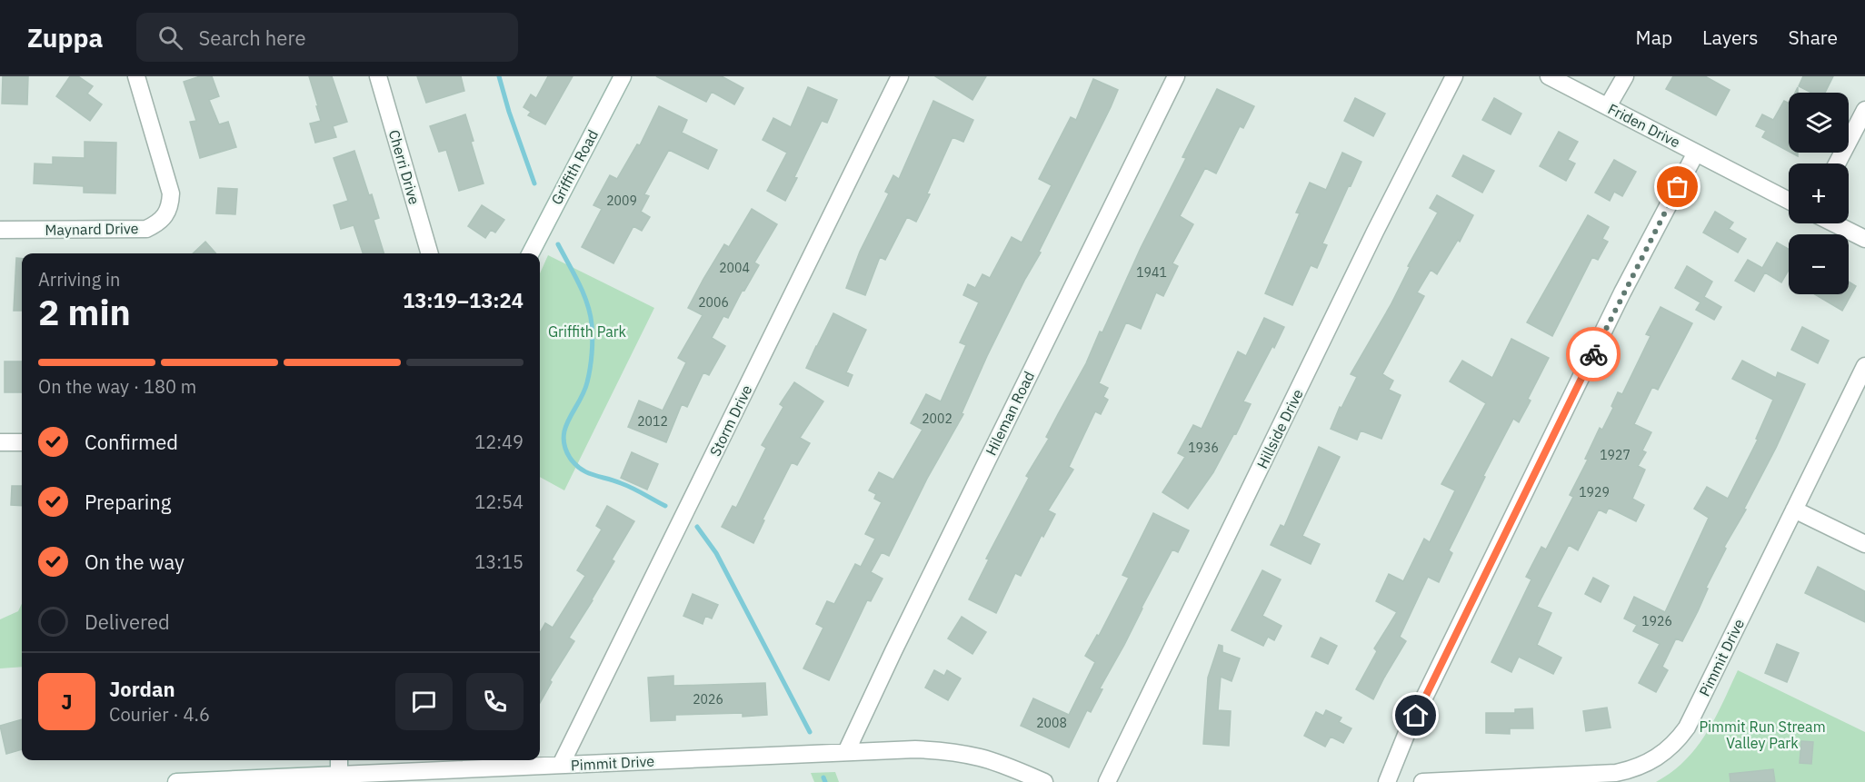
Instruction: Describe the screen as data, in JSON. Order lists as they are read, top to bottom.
{
  "streets": {
    "street": [
      "Friden Drive",
      "Cherri Drive",
      "Griffith Road",
      "Maynard Drive",
      "Hileman Road",
      "Storm Drive",
      "Hillside Drive",
      "Pimmit Drive"
    ]
  },
  "crossings": [
    ["Hileman Road", "Pimmit Drive"],
    ["Storm Drive", "Pimmit Drive"]
  ],
  "parks": ["Griffith Park", "Pimmit Run Stream Valley Park"],
  "house_numbers": [
    "2009",
    "2004",
    "1941",
    "2006",
    "2002",
    "2012",
    "1936",
    "1927",
    "1929",
    "1926",
    "2026",
    "2008"
  ],
  "page": {
    "header": "Zuppa",
    "search": "Search here",
    "nav": ["Map", "Layers", "Share"],
    "map_buttons": ["+", "−"],
    "heading": ["2 min", "Arriving in", "13:19–13:24"],
    "panel": ["Jordan", "Courier · 4.6"],
    "bar": "On the way · 180 m",
    "list": [
      ["Confirmed", "12:49"],
      ["Preparing", "12:54"],
      ["On the way", "13:15"],
      "Delivered"
    ],
    "round": "J"
  }
}
